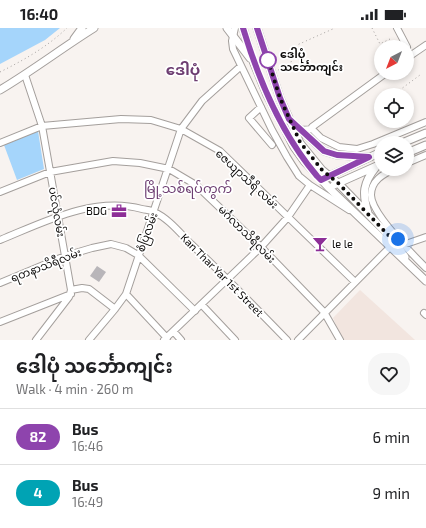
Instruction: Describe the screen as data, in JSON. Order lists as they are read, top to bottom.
{
  "streets": {
    "street": [
      "ဇေယျာသီရိ လမ်း",
      "ပင်လုံလမ်း",
      "စံပြလမ်း",
      "မင်္ဂလာသိရီလမ်း",
      "ရတနာသိရီလမ်း",
      "Kan Thar Yar 1st Street"
    ]
  },
  "crossings": [
    ["ဇေယျာသီရိ လမ်း", "ပင်လုံလမ်း"],
    ["ဇေယျာသီရိ လမ်း", "စံပြလမ်း"],
    ["ပင်လုံလမ်း", "မင်္ဂလာသိရီလမ်း"],
    ["ပင်လုံလမ်း", "ရတနာသိရီလမ်း"],
    ["စံပြလမ်း", "မင်္ဂလာသိရီလမ်း"],
    ["စံပြလမ်း", "ရတနာသိရီလမ်း"],
    ["စံပြလမ်း", "Kan Thar Yar 1st Street"]
  ],
  "districts": ["ဒေါပုံ", "မြို့သစ်ရပ်ကွက်"],
  "places": {
    "other": ["ဒေါပုံ သင်္ဘောကျင်း"],
    "office": ["BDG"],
    "bar": ["le le"]
  },
  "lines": ["bus line 82"],
  "north": "bottom left",
  "page": {
    "status": "16:40",
    "heading": ["ဒေါပုံ သင်္ဘောကျင်း", "Walk · 4 min · 260 m"],
    "list": [
      {
        "mark": "82",
        "name": "Bus",
        "note": "16:46",
        "value": "6 min"
      },
      {
        "mark": "4",
        "name": "Bus",
        "note": "16:49",
        "value": "9 min"
      }
    ]
  }
}
